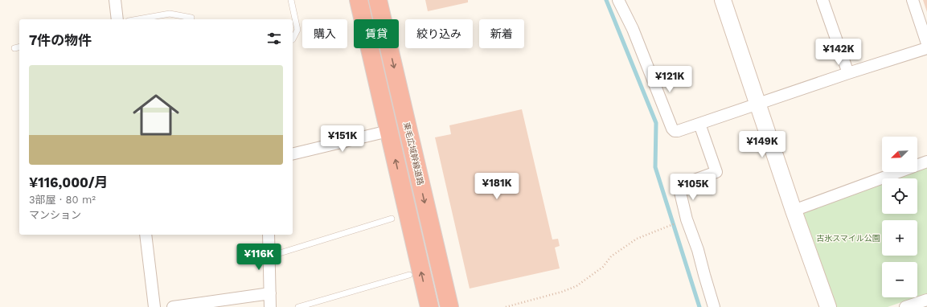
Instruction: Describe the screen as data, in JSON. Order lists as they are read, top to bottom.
{
  "streets": {
    "highway": ["東毛広域幹線道路"]
  },
  "parks": ["古氷スマイル公園"],
  "north": "bottom left",
  "page": {
    "chip": [
      "購入",
      "賃貸",
      "絞り込み",
      "新着"
    ],
    "heading": "7件の物件",
    "price": [
      "¥142K",
      "¥121K",
      "¥151K",
      "¥149K",
      "¥181K",
      "¥105K",
      "¥116K"
    ],
    "list": [
      {
        "name": "¥116,000/月",
        "note": "3部屋 · 80 m² · マンション"
      }
    ],
    "map_buttons": ["+", "−"]
  }
}
